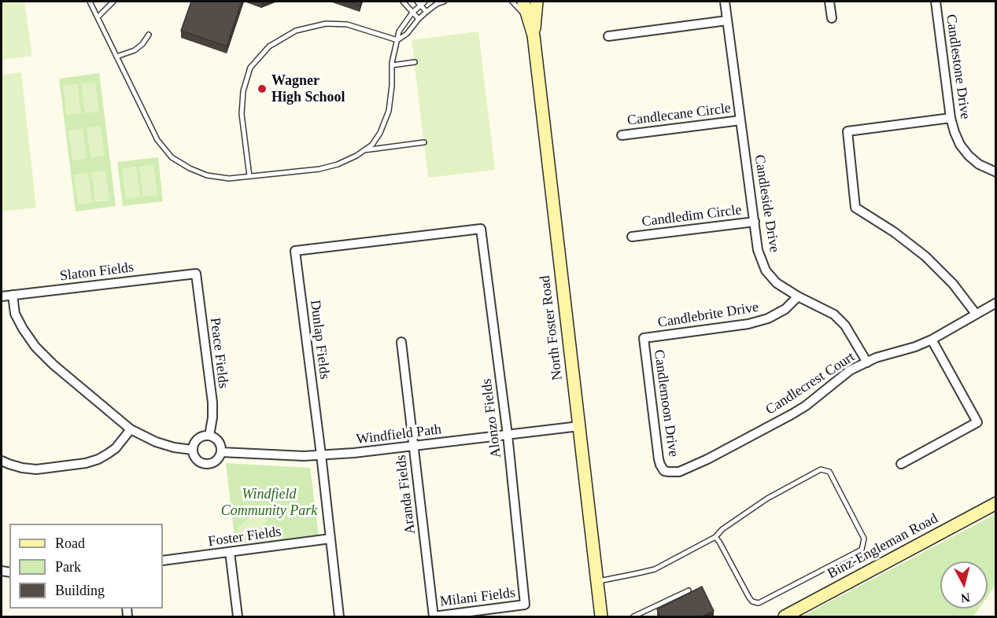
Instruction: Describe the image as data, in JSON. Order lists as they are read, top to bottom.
{
  "streets": {
    "main road": ["North Foster Road", "Binz-Engleman Road"],
    "street": [
      "Candlestone Drive",
      "Candlecane Circle",
      "Candleside Drive",
      "Candledim Circle",
      "Slaton Fields",
      "Candlebrite Drive",
      "Dunlap Fields",
      "Peace Fields",
      "Candlecrest Court",
      "Candlemoon Drive",
      "Alonzo Fields",
      "Windfield Path",
      "Aranda Fields",
      "Foster Fields",
      "Milani Fields"
    ]
  },
  "crossings": [
    ["Candlecane Circle", "Candleside Drive"],
    ["Candleside Drive", "Candledim Circle"],
    ["Candleside Drive", "Candlebrite Drive"],
    ["Candleside Drive", "Candlecrest Court"],
    ["Slaton Fields", "Peace Fields"],
    ["Candlebrite Drive", "Candlemoon Drive"],
    ["North Foster Road", "Windfield Path"],
    ["Dunlap Fields", "Alonzo Fields"],
    ["Dunlap Fields", "Windfield Path"],
    ["Dunlap Fields", "Foster Fields"],
    ["Peace Fields", "Windfield Path"],
    ["Candlecrest Court", "Candlemoon Drive"],
    ["Alonzo Fields", "Windfield Path"],
    ["Alonzo Fields", "Milani Fields"],
    ["Windfield Path", "Aranda Fields"],
    ["Aranda Fields", "Milani Fields"]
  ],
  "parks": ["Windfield Community Park"],
  "places": ["Wagner High School"],
  "legend": ["Road", "Park", "Building"],
  "north": "bottom"
}
